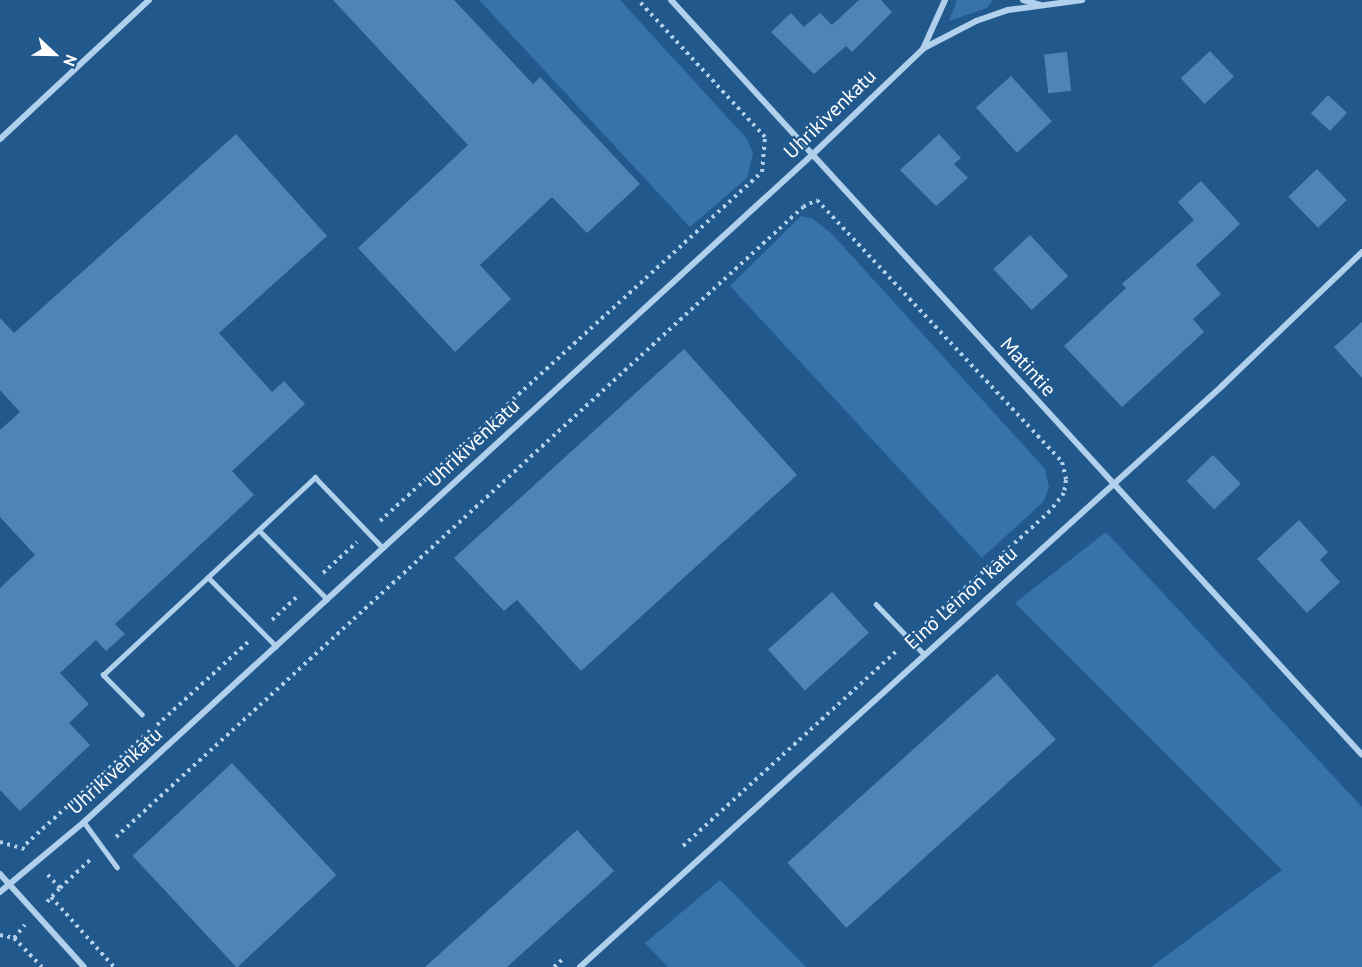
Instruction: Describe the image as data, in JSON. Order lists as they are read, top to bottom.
{
  "streets": {
    "street": ["Uhrikivenkatu", "Matintie", "Eino Leinon katu"]
  },
  "crossings": [
    ["Uhrikivenkatu", "Matintie"],
    ["Matintie", "Eino Leinon katu"]
  ],
  "north": "right"
}
